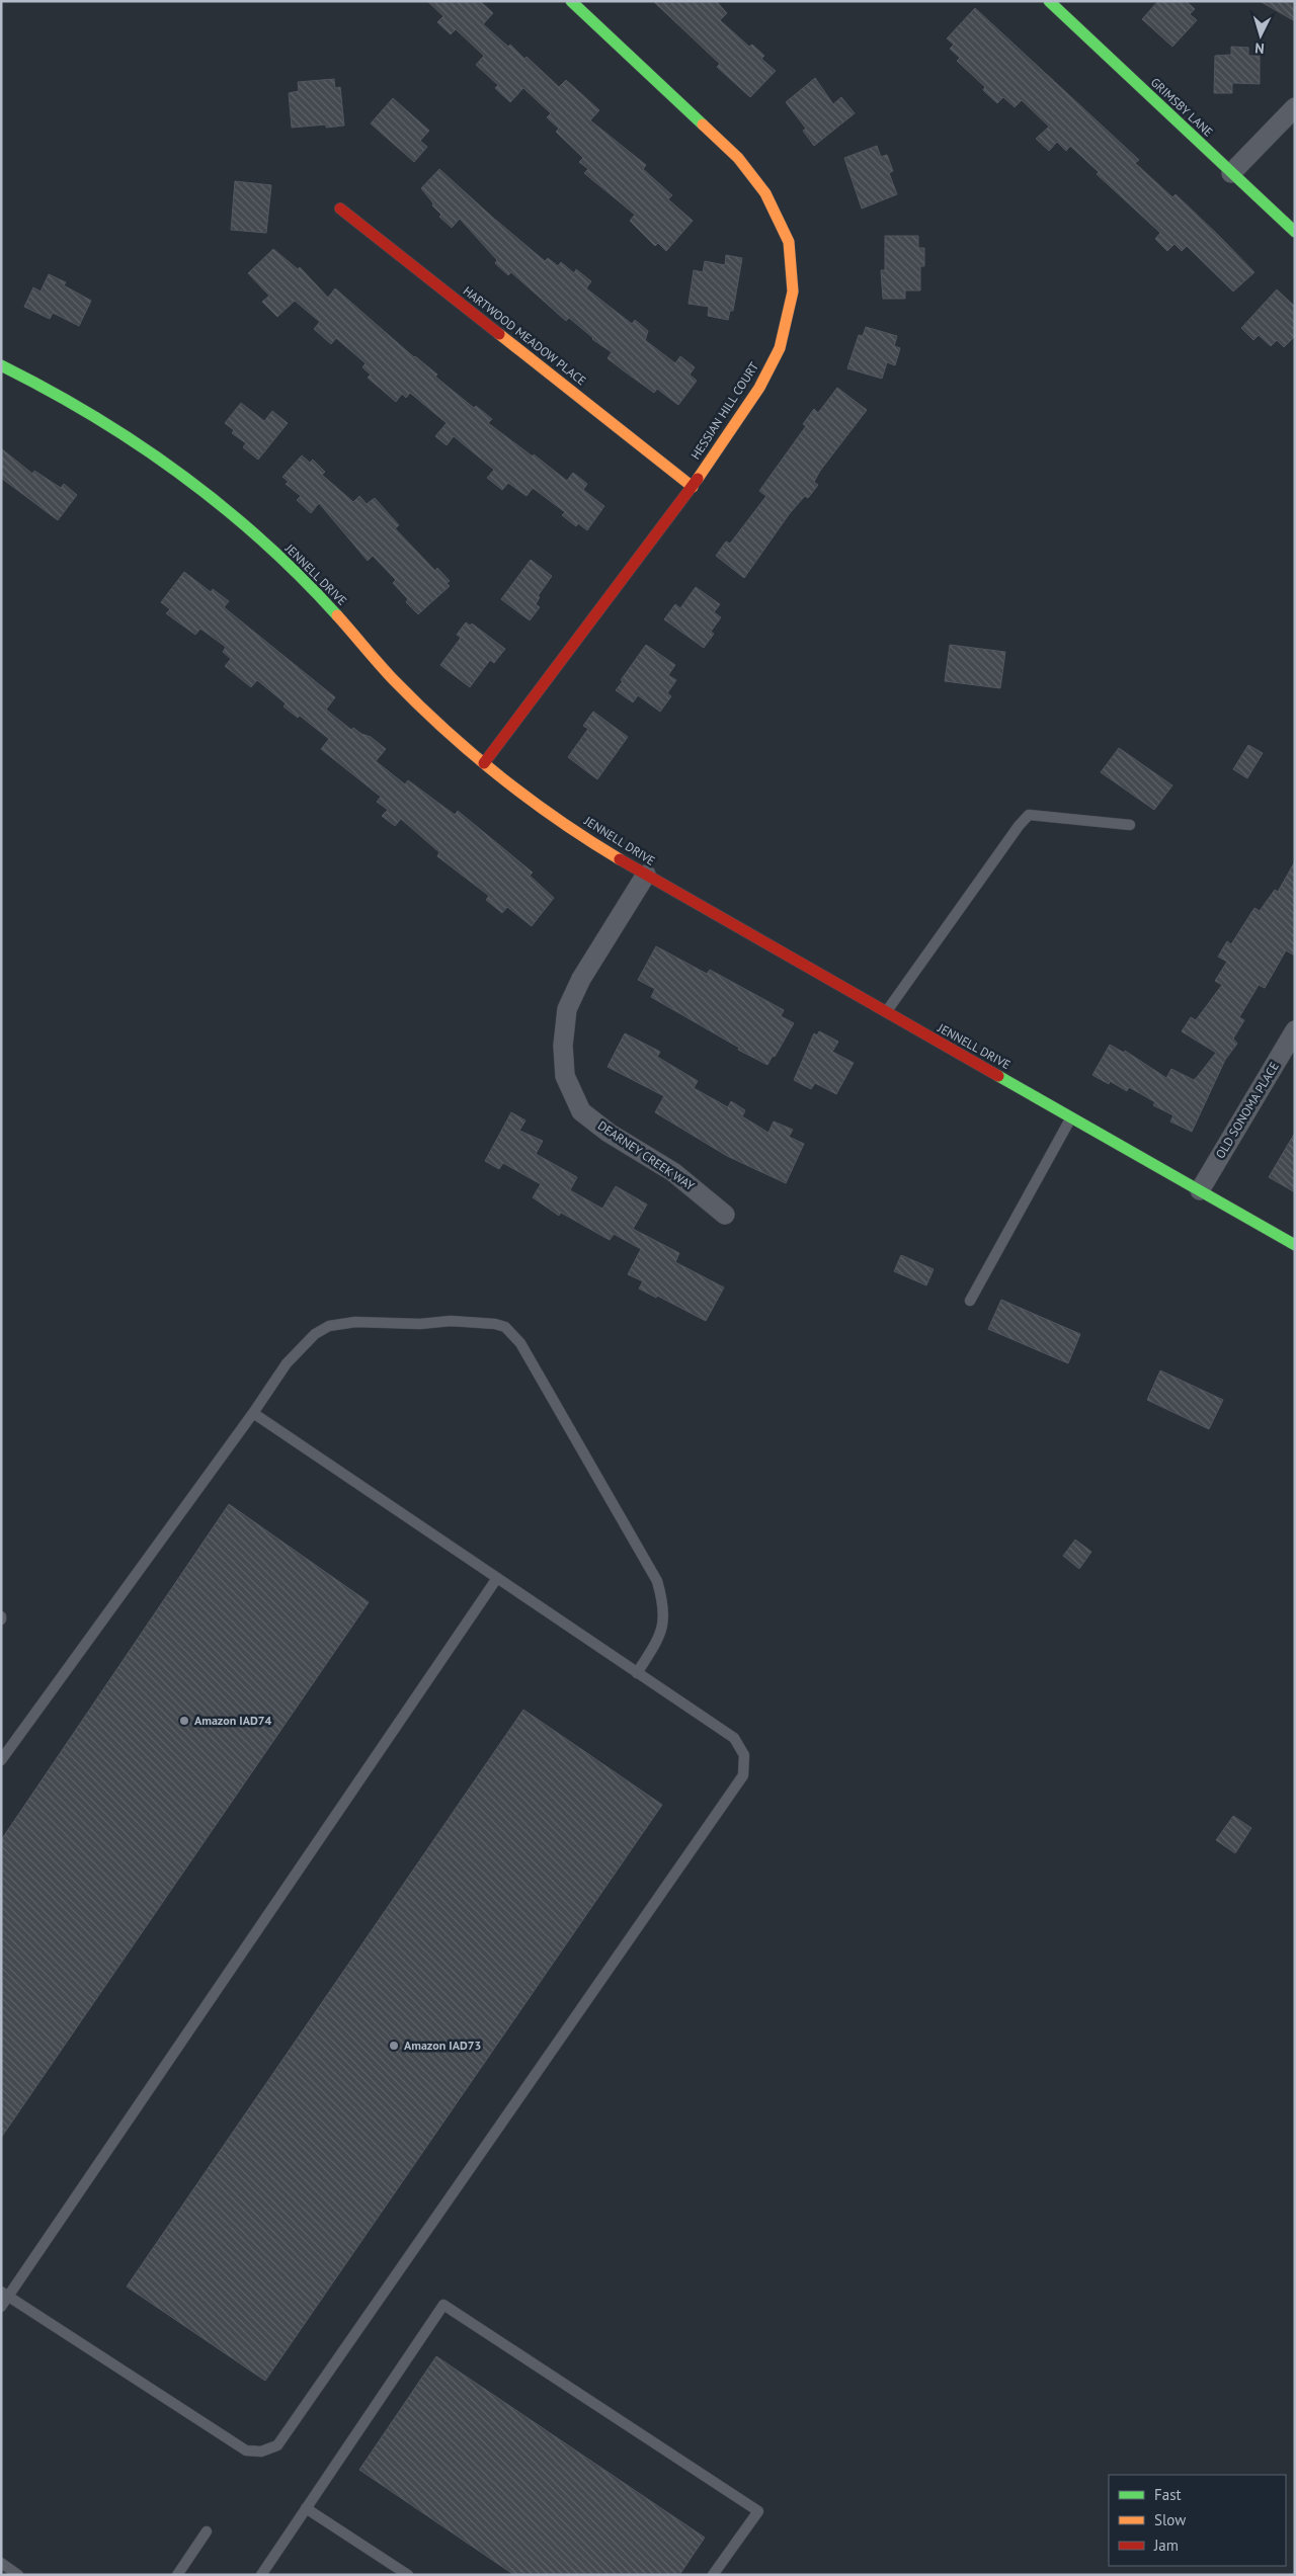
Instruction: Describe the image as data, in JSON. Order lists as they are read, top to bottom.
{
  "streets": {
    "street": [
      "GRIMSBY LANE",
      "HARTWOOD MEADOW PLACE",
      "HESSIAN HILL COURT",
      "JENNELL DRIVE",
      "OLD SONOMA PLACE",
      "DEARNEY CREEK WAY"
    ]
  },
  "crossings": [
    ["HARTWOOD MEADOW PLACE", "HESSIAN HILL COURT"],
    ["HESSIAN HILL COURT", "JENNELL DRIVE"],
    ["JENNELL DRIVE", "OLD SONOMA PLACE"],
    ["JENNELL DRIVE", "DEARNEY CREEK WAY"]
  ],
  "places": ["Amazon IAD74", "Amazon IAD73"],
  "legend": ["Fast", "Slow", "Jam"],
  "north": "bottom"
}
